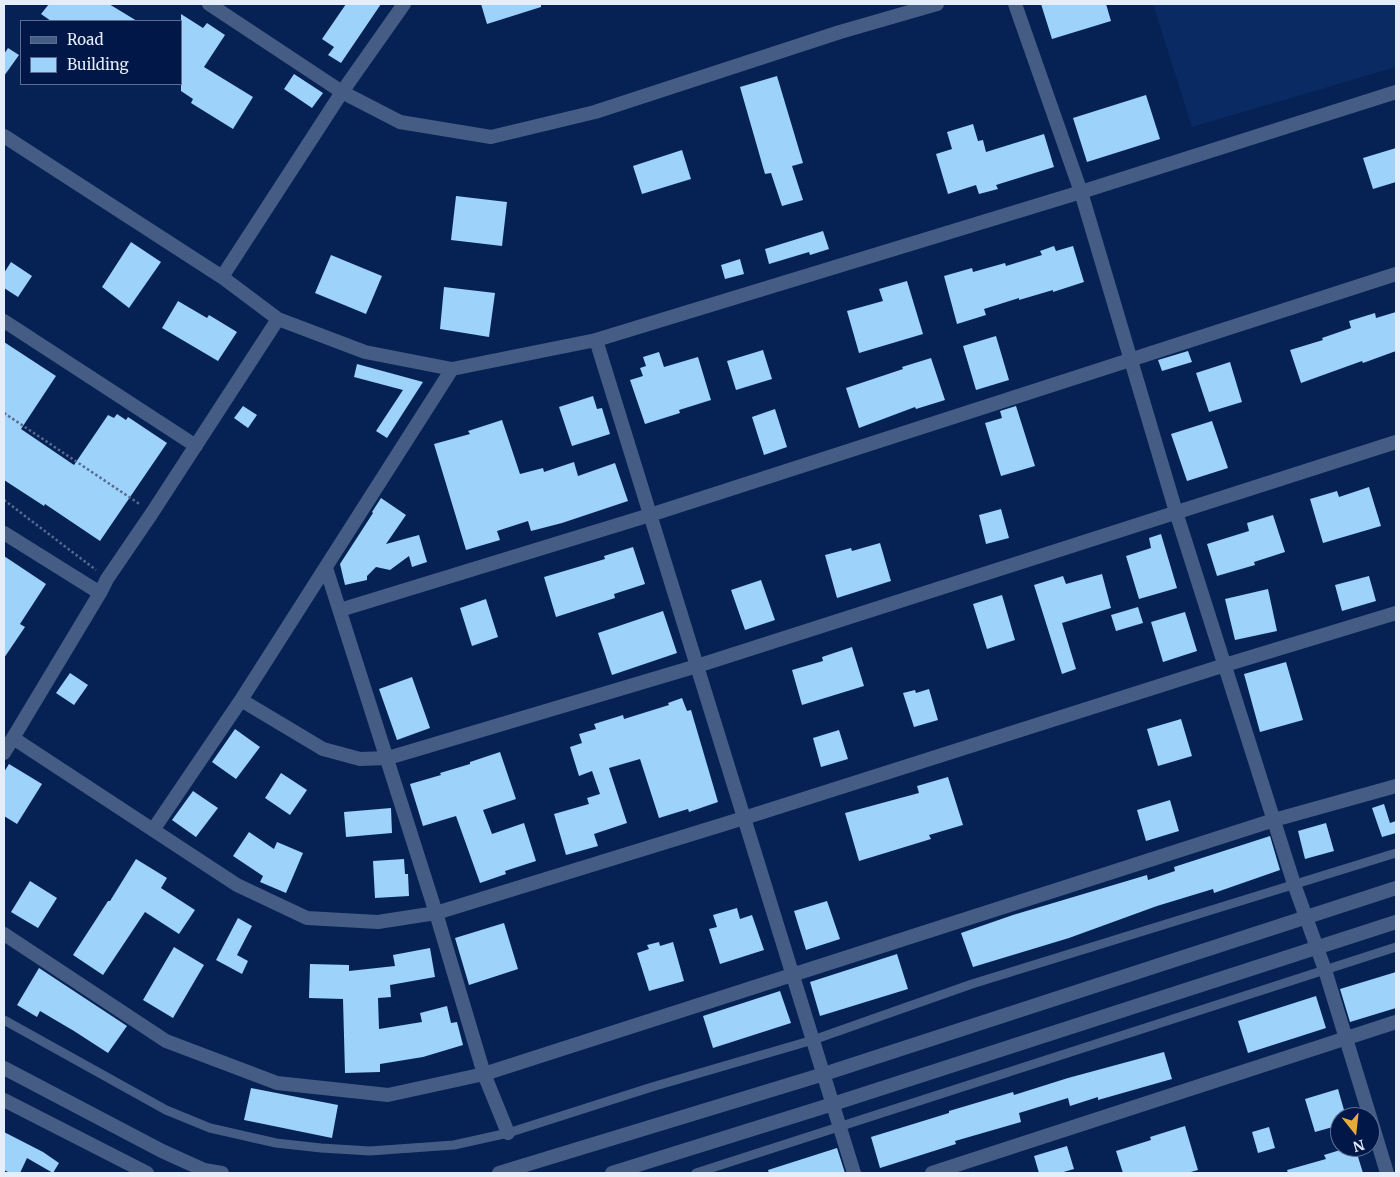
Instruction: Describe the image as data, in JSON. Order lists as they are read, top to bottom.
{
  "legend": ["Road", "Building"],
  "north": "bottom"
}
